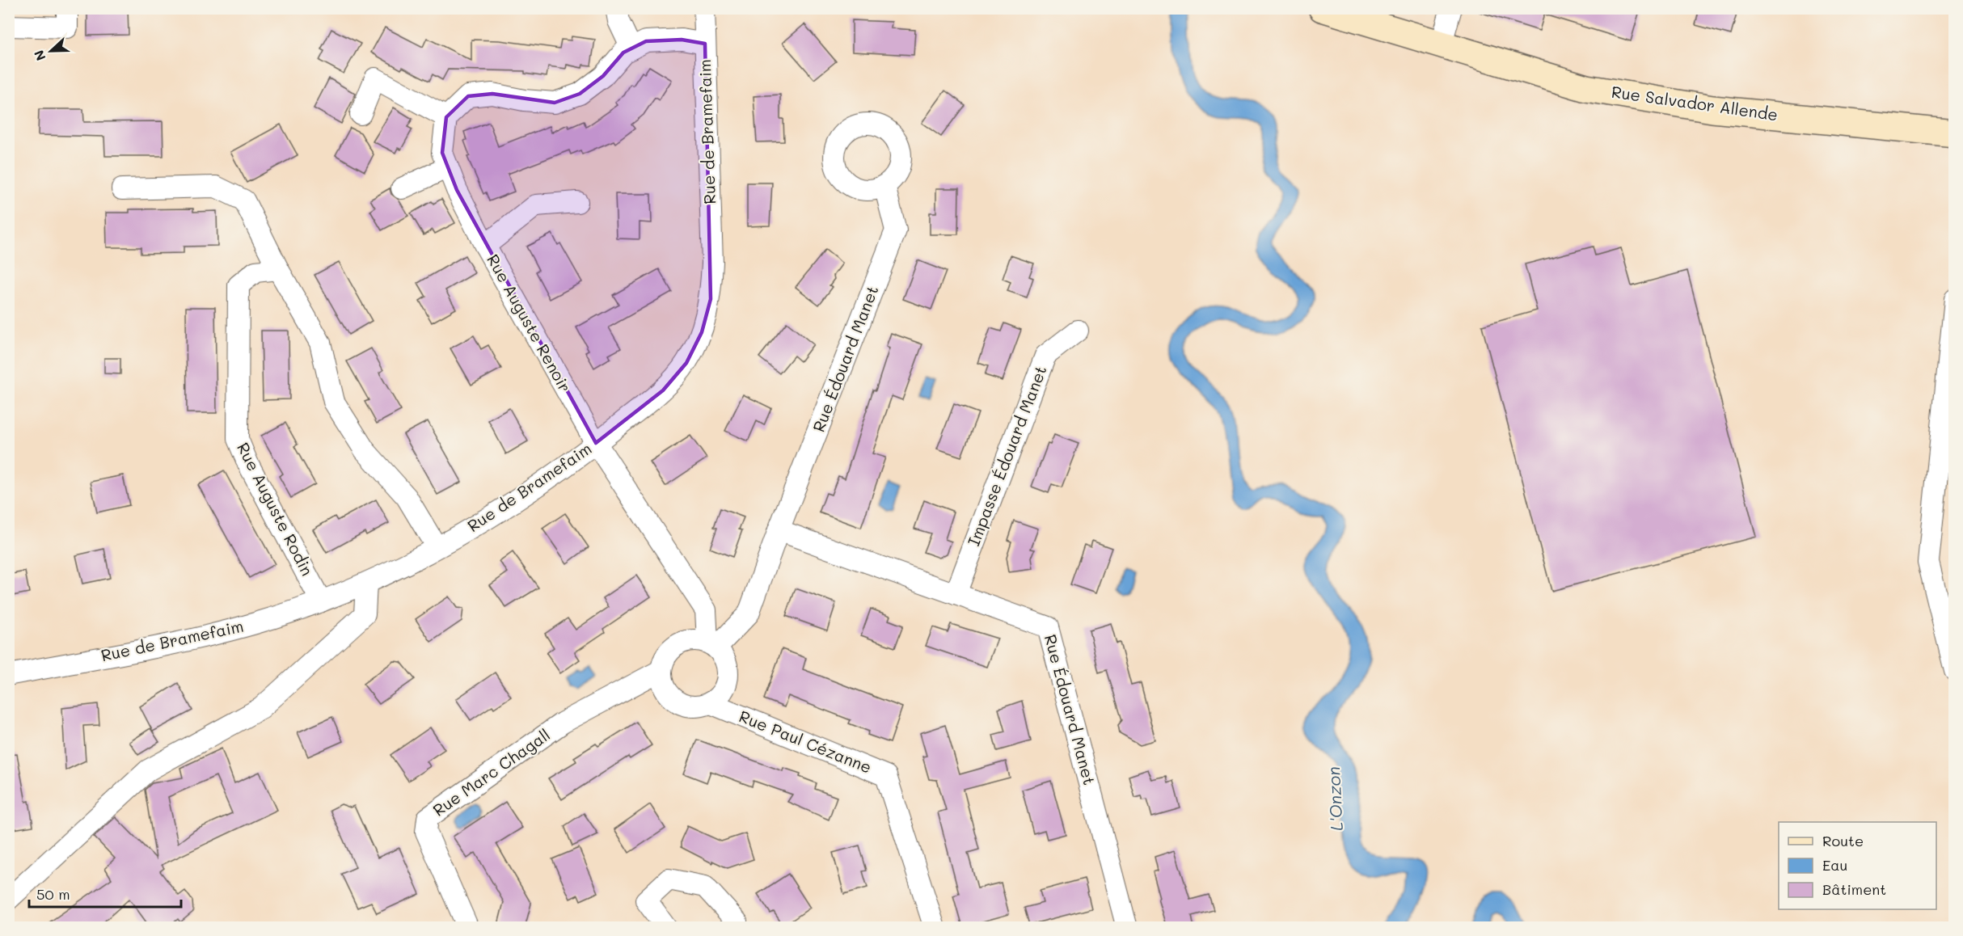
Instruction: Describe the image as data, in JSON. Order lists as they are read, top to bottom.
{
  "streets": {
    "street": [
      "Rue Salvador Allende",
      "Rue de Bramefaim",
      "Rue Auguste Renoir",
      "Rue Édouard Manet",
      "Impasse Édouard Manet",
      "Rue Auguste Rodin",
      "Rue Paul Cézanne",
      "Rue Marc Chagall"
    ]
  },
  "crossings": [
    ["Rue de Bramefaim", "Rue Auguste Renoir"],
    ["Rue de Bramefaim", "Rue Auguste Rodin"],
    ["Rue Édouard Manet", "Impasse Édouard Manet"],
    ["Rue Édouard Manet", "Rue Paul Cézanne"],
    ["Rue Édouard Manet", "Rue Marc Chagall"],
    ["Rue Paul Cézanne", "Rue Marc Chagall"]
  ],
  "water": ["L'Onzon"],
  "legend": ["Route", "Eau", "Bâtiment"],
  "scale_bar": "50 m",
  "north": "left"
}
